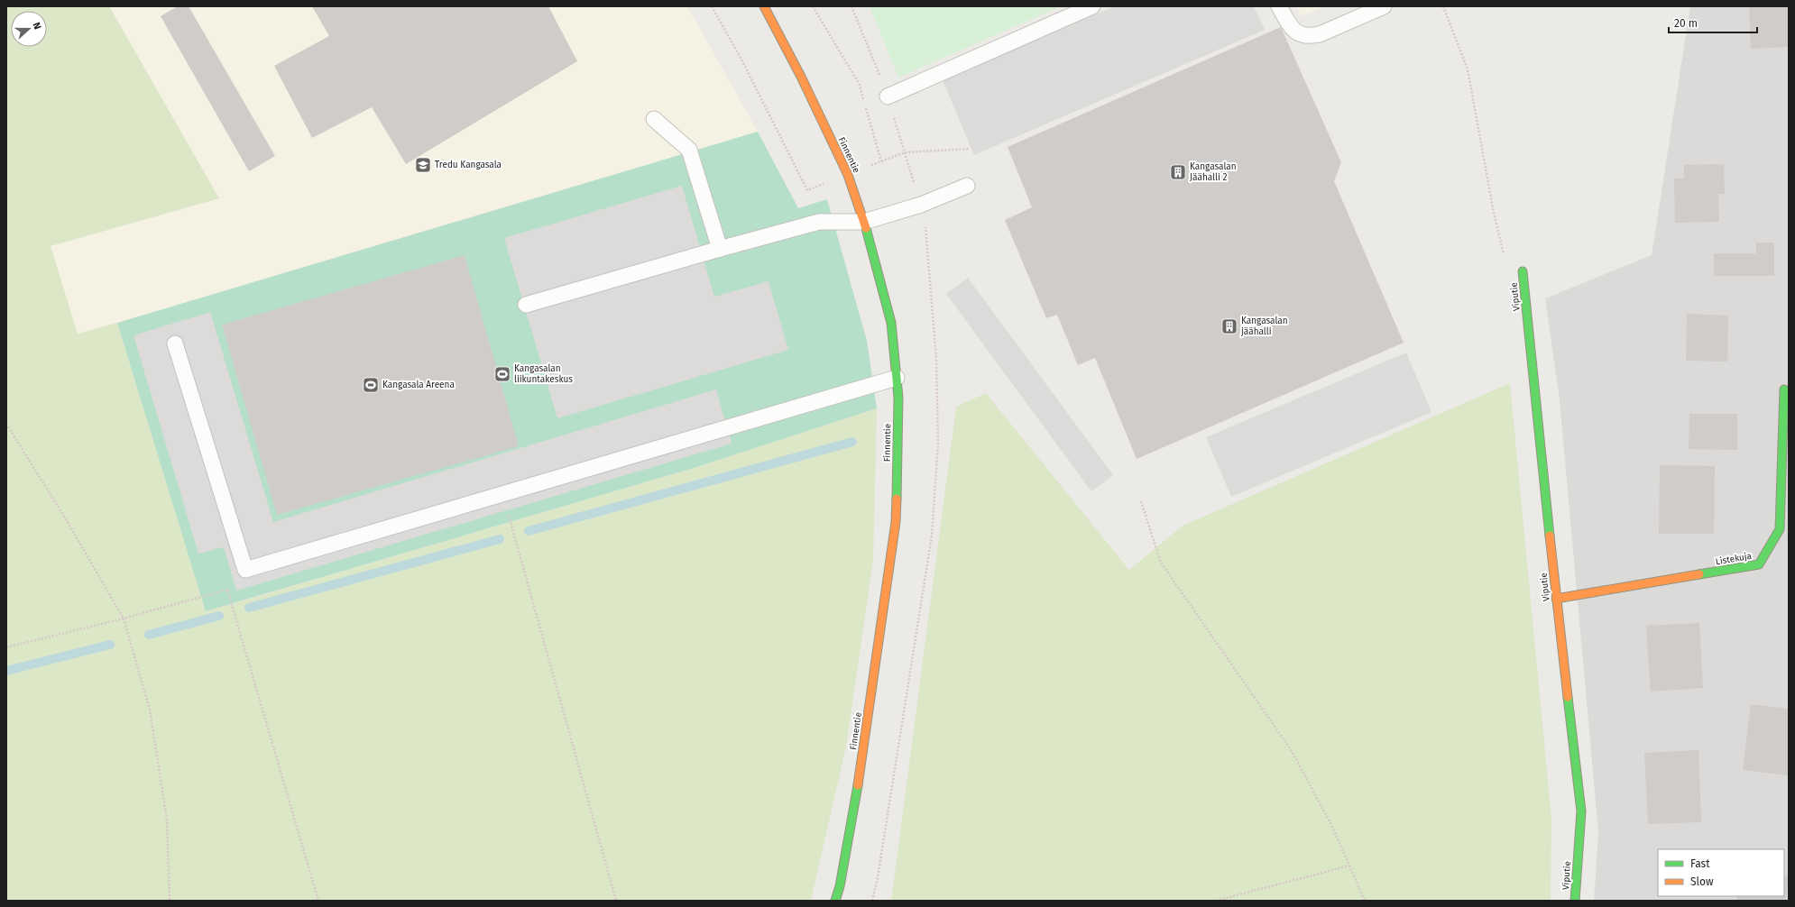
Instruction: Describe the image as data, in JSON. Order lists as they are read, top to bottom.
{
  "streets": {
    "street": ["Finnentie", "Viputie", "Listekuja"]
  },
  "crossings": [
    ["Viputie", "Listekuja"]
  ],
  "places": {
    "school or university": ["Tredu Kangasala"],
    "building": ["Kangasalan Jäähalli 2", "Kangasalan jäähalli"],
    "sports": ["Kangasalan liikuntakeskus", "Kangasala Areena"]
  },
  "legend": ["Fast", "Slow"],
  "scale_bar": "20 m",
  "north": "right"
}
